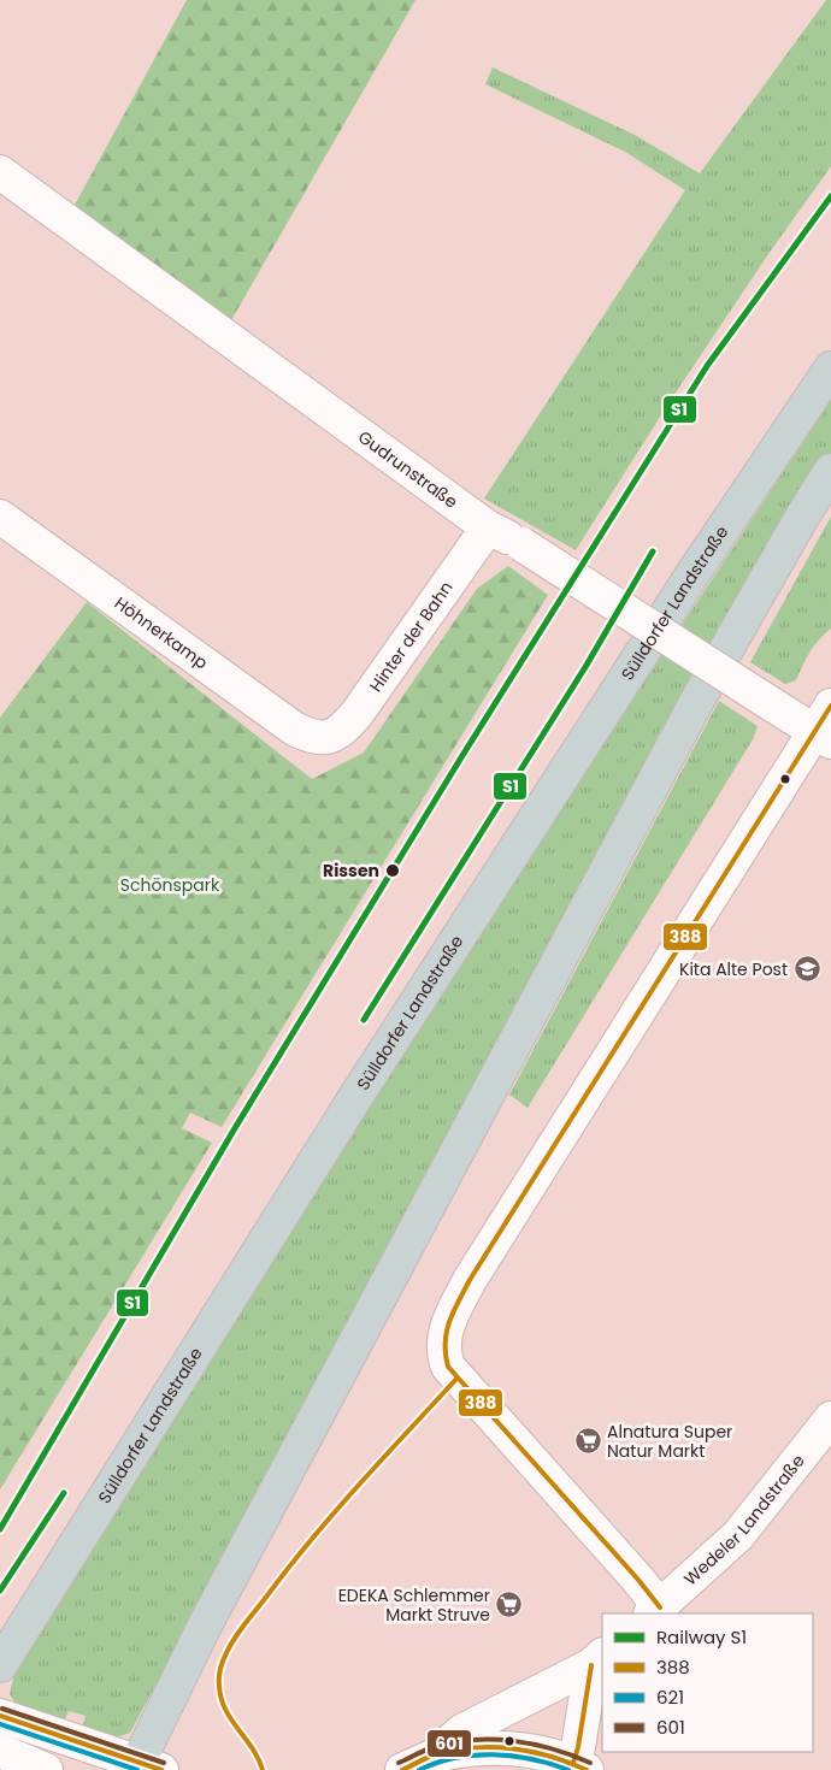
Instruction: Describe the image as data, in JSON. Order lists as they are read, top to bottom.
{
  "streets": {
    "highway": ["Sülldorfer Landstraße"],
    "street": [
      "Gudrunstraße",
      "Höhnerkamp",
      "Hinter der Bahn",
      "Wedeler Landstraße"
    ]
  },
  "crossings": [
    ["Gudrunstraße", "Hinter der Bahn"],
    ["Höhnerkamp", "Hinter der Bahn"]
  ],
  "parks": ["Schönspark"],
  "places": {
    "other": ["Rissen"],
    "school or university": ["Kita Alte Post"],
    "supermarket": ["Alnatura Super Natur Markt", "EDEKA Schlemmer Markt Struve"]
  },
  "lines": [
    "rail line S1",
    "transit line 388",
    "transit line 601",
    "transit line 621"
  ],
  "legend": [
    "Railway S1",
    "388",
    "621",
    "601"
  ]
}
